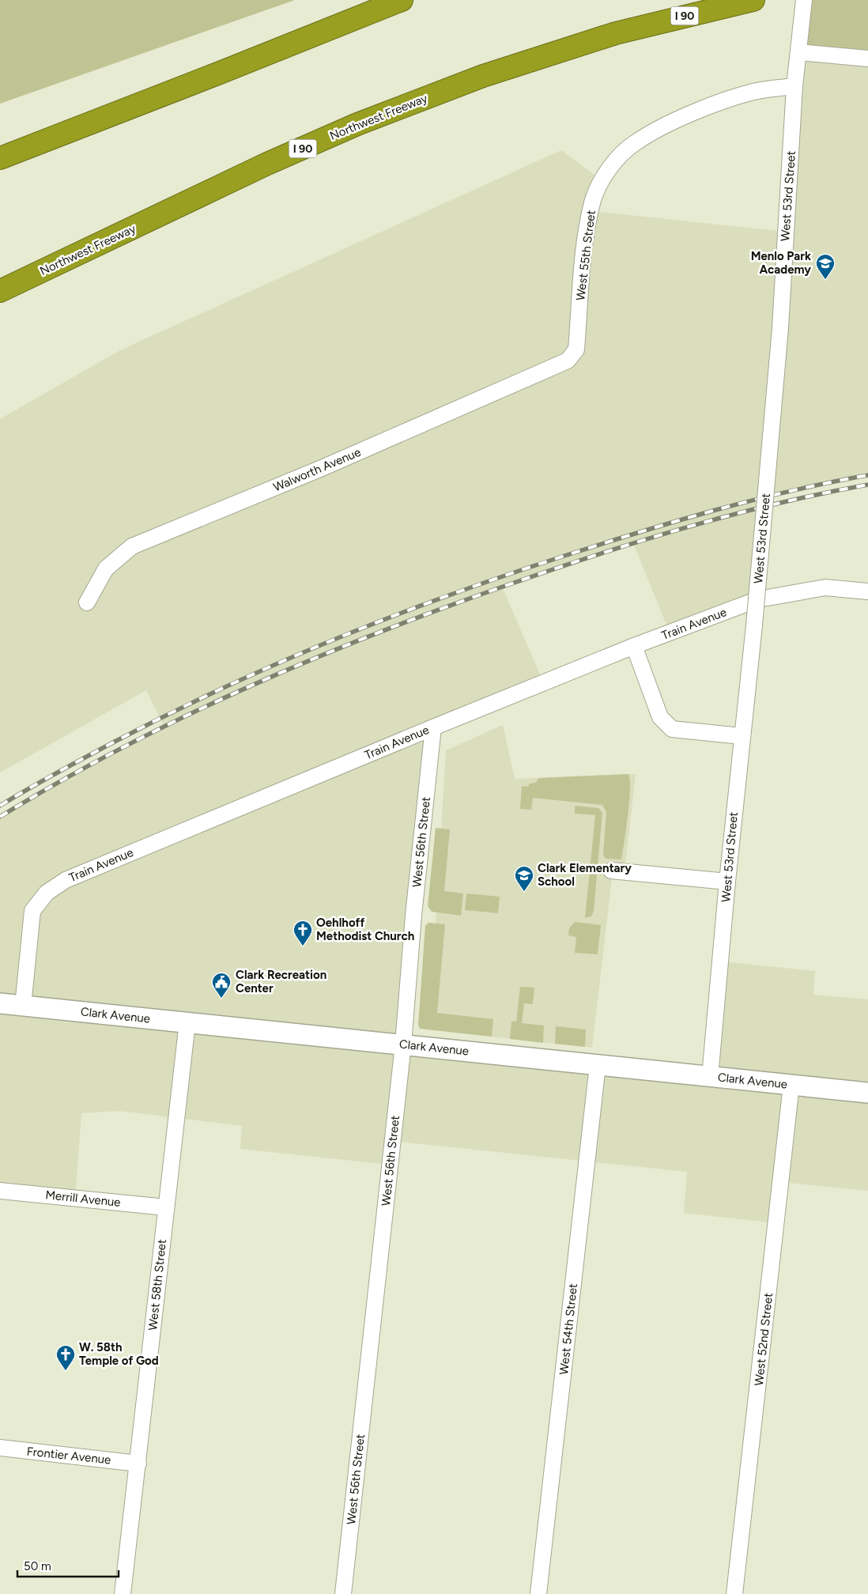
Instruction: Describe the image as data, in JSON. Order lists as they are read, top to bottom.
{
  "streets": {
    "highway": ["I 90", "Northwest Freeway"],
    "street": [
      "West 53rd Street",
      "West 55th Street",
      "Walworth Avenue",
      "Train Avenue",
      "West 56th Street",
      "Clark Avenue",
      "Merrill Avenue",
      "West 58th Street",
      "West 54th Street",
      "West 52nd Street",
      "Frontier Avenue"
    ]
  },
  "crossings": [
    ["West 53rd Street", "West 55th Street"],
    ["West 53rd Street", "Clark Avenue"],
    ["West 55th Street", "Walworth Avenue"],
    ["Train Avenue", "West 56th Street"],
    ["Train Avenue", "Clark Avenue"],
    ["West 56th Street", "Clark Avenue"],
    ["Clark Avenue", "West 58th Street"],
    ["Clark Avenue", "West 54th Street"],
    ["Clark Avenue", "West 52nd Street"],
    ["Merrill Avenue", "West 58th Street"],
    ["West 58th Street", "Frontier Avenue"]
  ],
  "places": {
    "school or university": ["Menlo Park Academy", "Clark Elementary School"],
    "church": ["Oehlhoff Methodist Church", "W. 58th Temple of God"],
    "public building": ["Clark Recreation Center"]
  },
  "scale_bar": "50 m"
}
